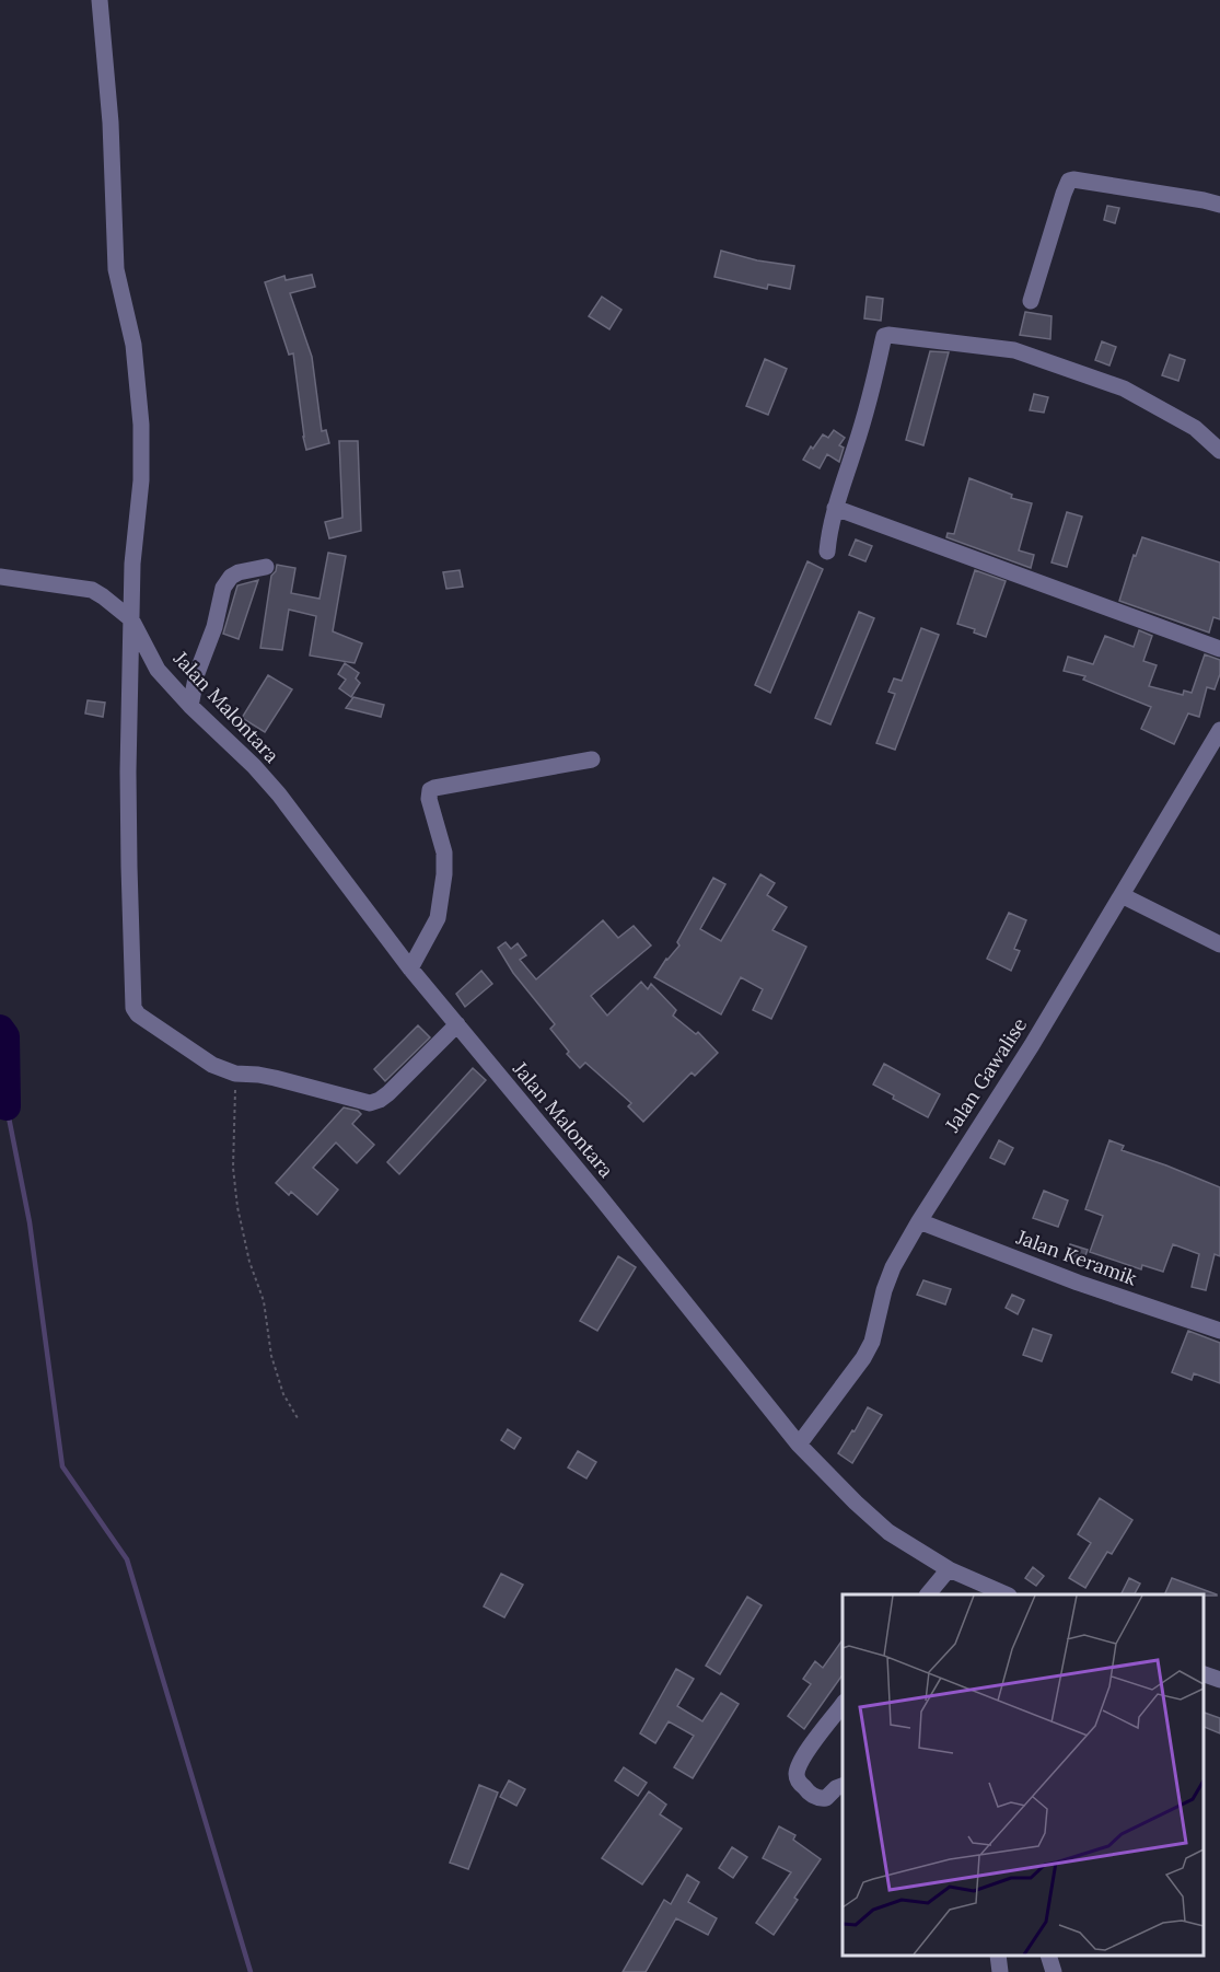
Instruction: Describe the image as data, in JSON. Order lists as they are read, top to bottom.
{
  "streets": {
    "street": ["Jalan Malontara", "Jalan Gawalise", "Jalan Keramik"]
  },
  "crossings": [
    ["Jalan Malontara", "Jalan Gawalise"],
    ["Jalan Gawalise", "Jalan Keramik"]
  ]
}
